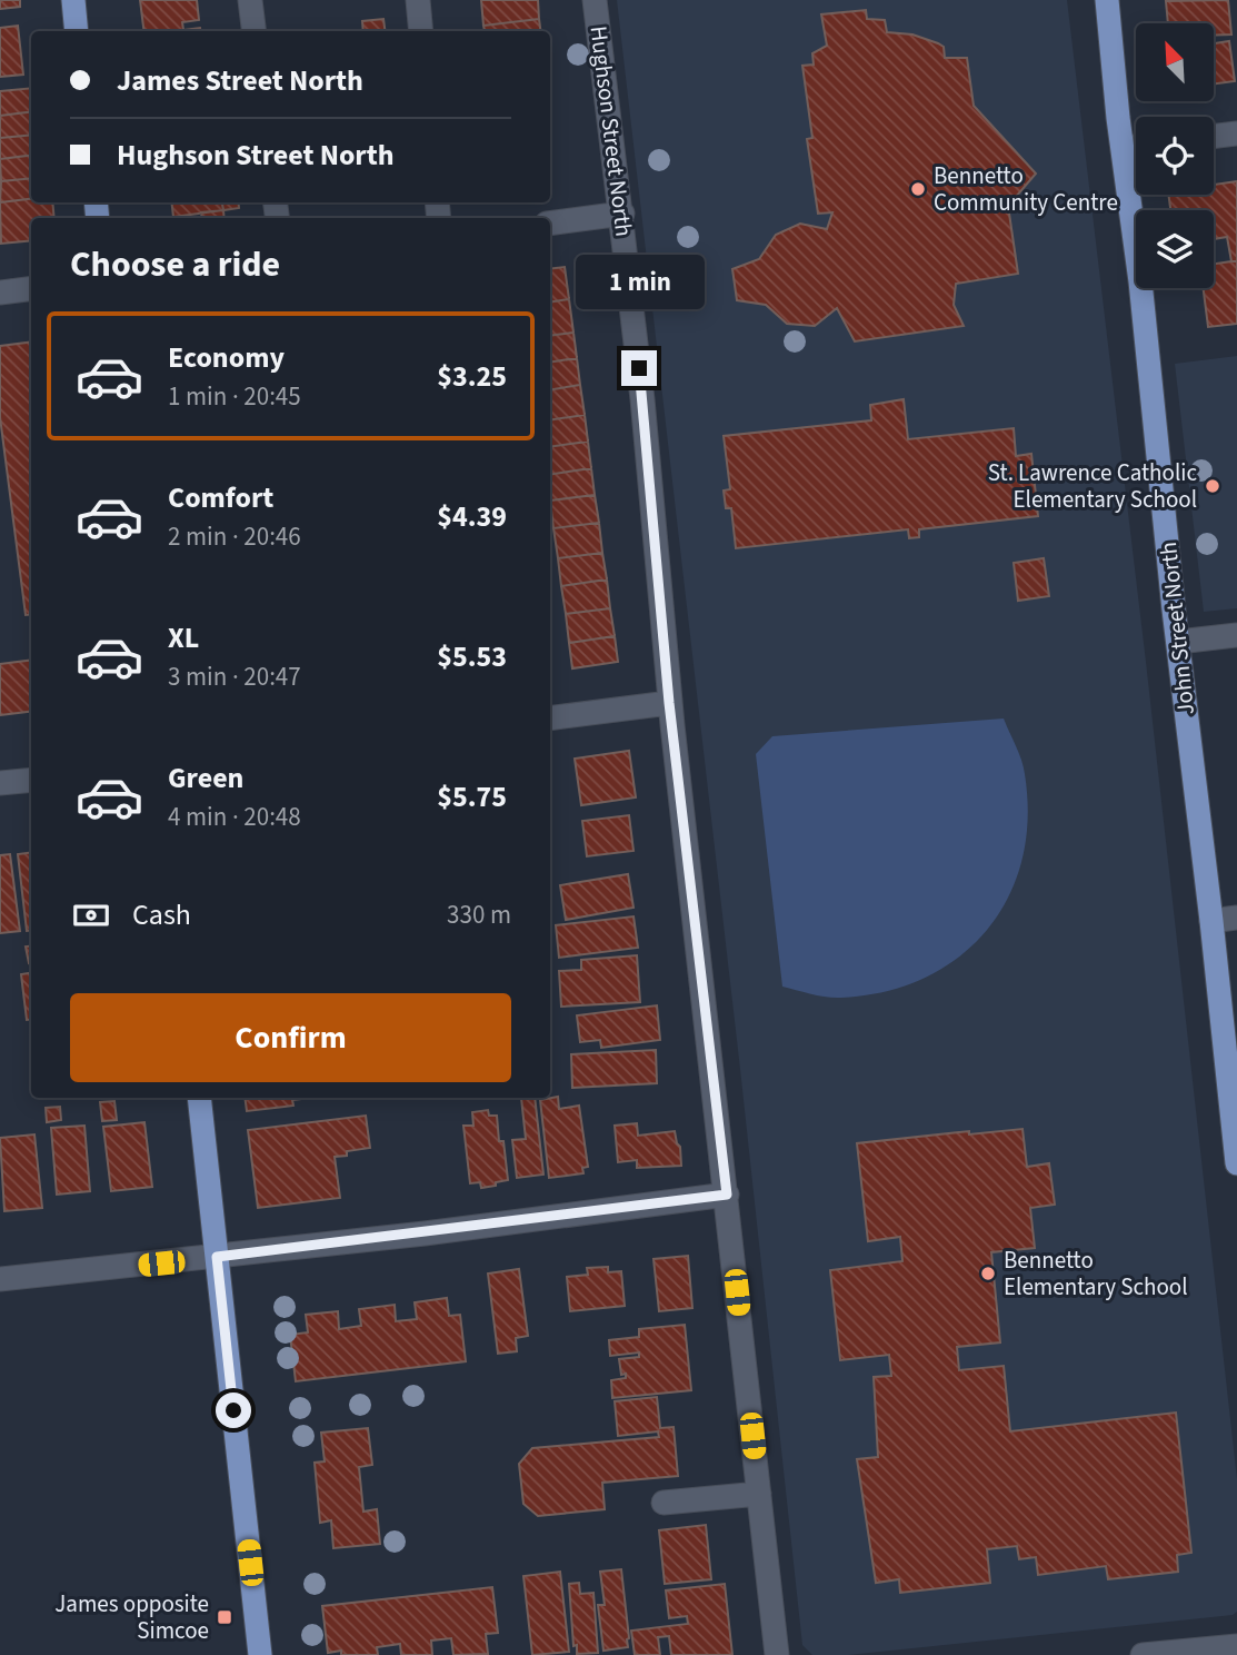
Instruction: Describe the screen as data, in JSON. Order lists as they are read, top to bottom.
{
  "streets": {
    "main road": ["John Street North"],
    "street": ["Hughson Street North"]
  },
  "places": {
    "other": ["Bennetto Community Centre", "St. Lawrence Catholic Elementary School", "Bennetto Elementary School"],
    "transit": ["James opposite Simcoe"]
  },
  "north": "top left",
  "page": {
    "banner": ["James Street North", "Hughson Street North"],
    "heading": "Choose a ride",
    "bubble": "1 min",
    "list": [
      {
        "name": "Economy",
        "note": "1 min · 20:45",
        "value": "$3.25"
      },
      {
        "name": "Comfort",
        "note": "2 min · 20:46",
        "value": "$4.39"
      },
      {
        "name": "XL",
        "note": "3 min · 20:47",
        "value": "$5.53"
      },
      {
        "name": "Green",
        "note": "4 min · 20:48",
        "value": "$5.75"
      }
    ],
    "pay": ["Cash", "330 m"],
    "buttons": "Confirm"
  }
}
